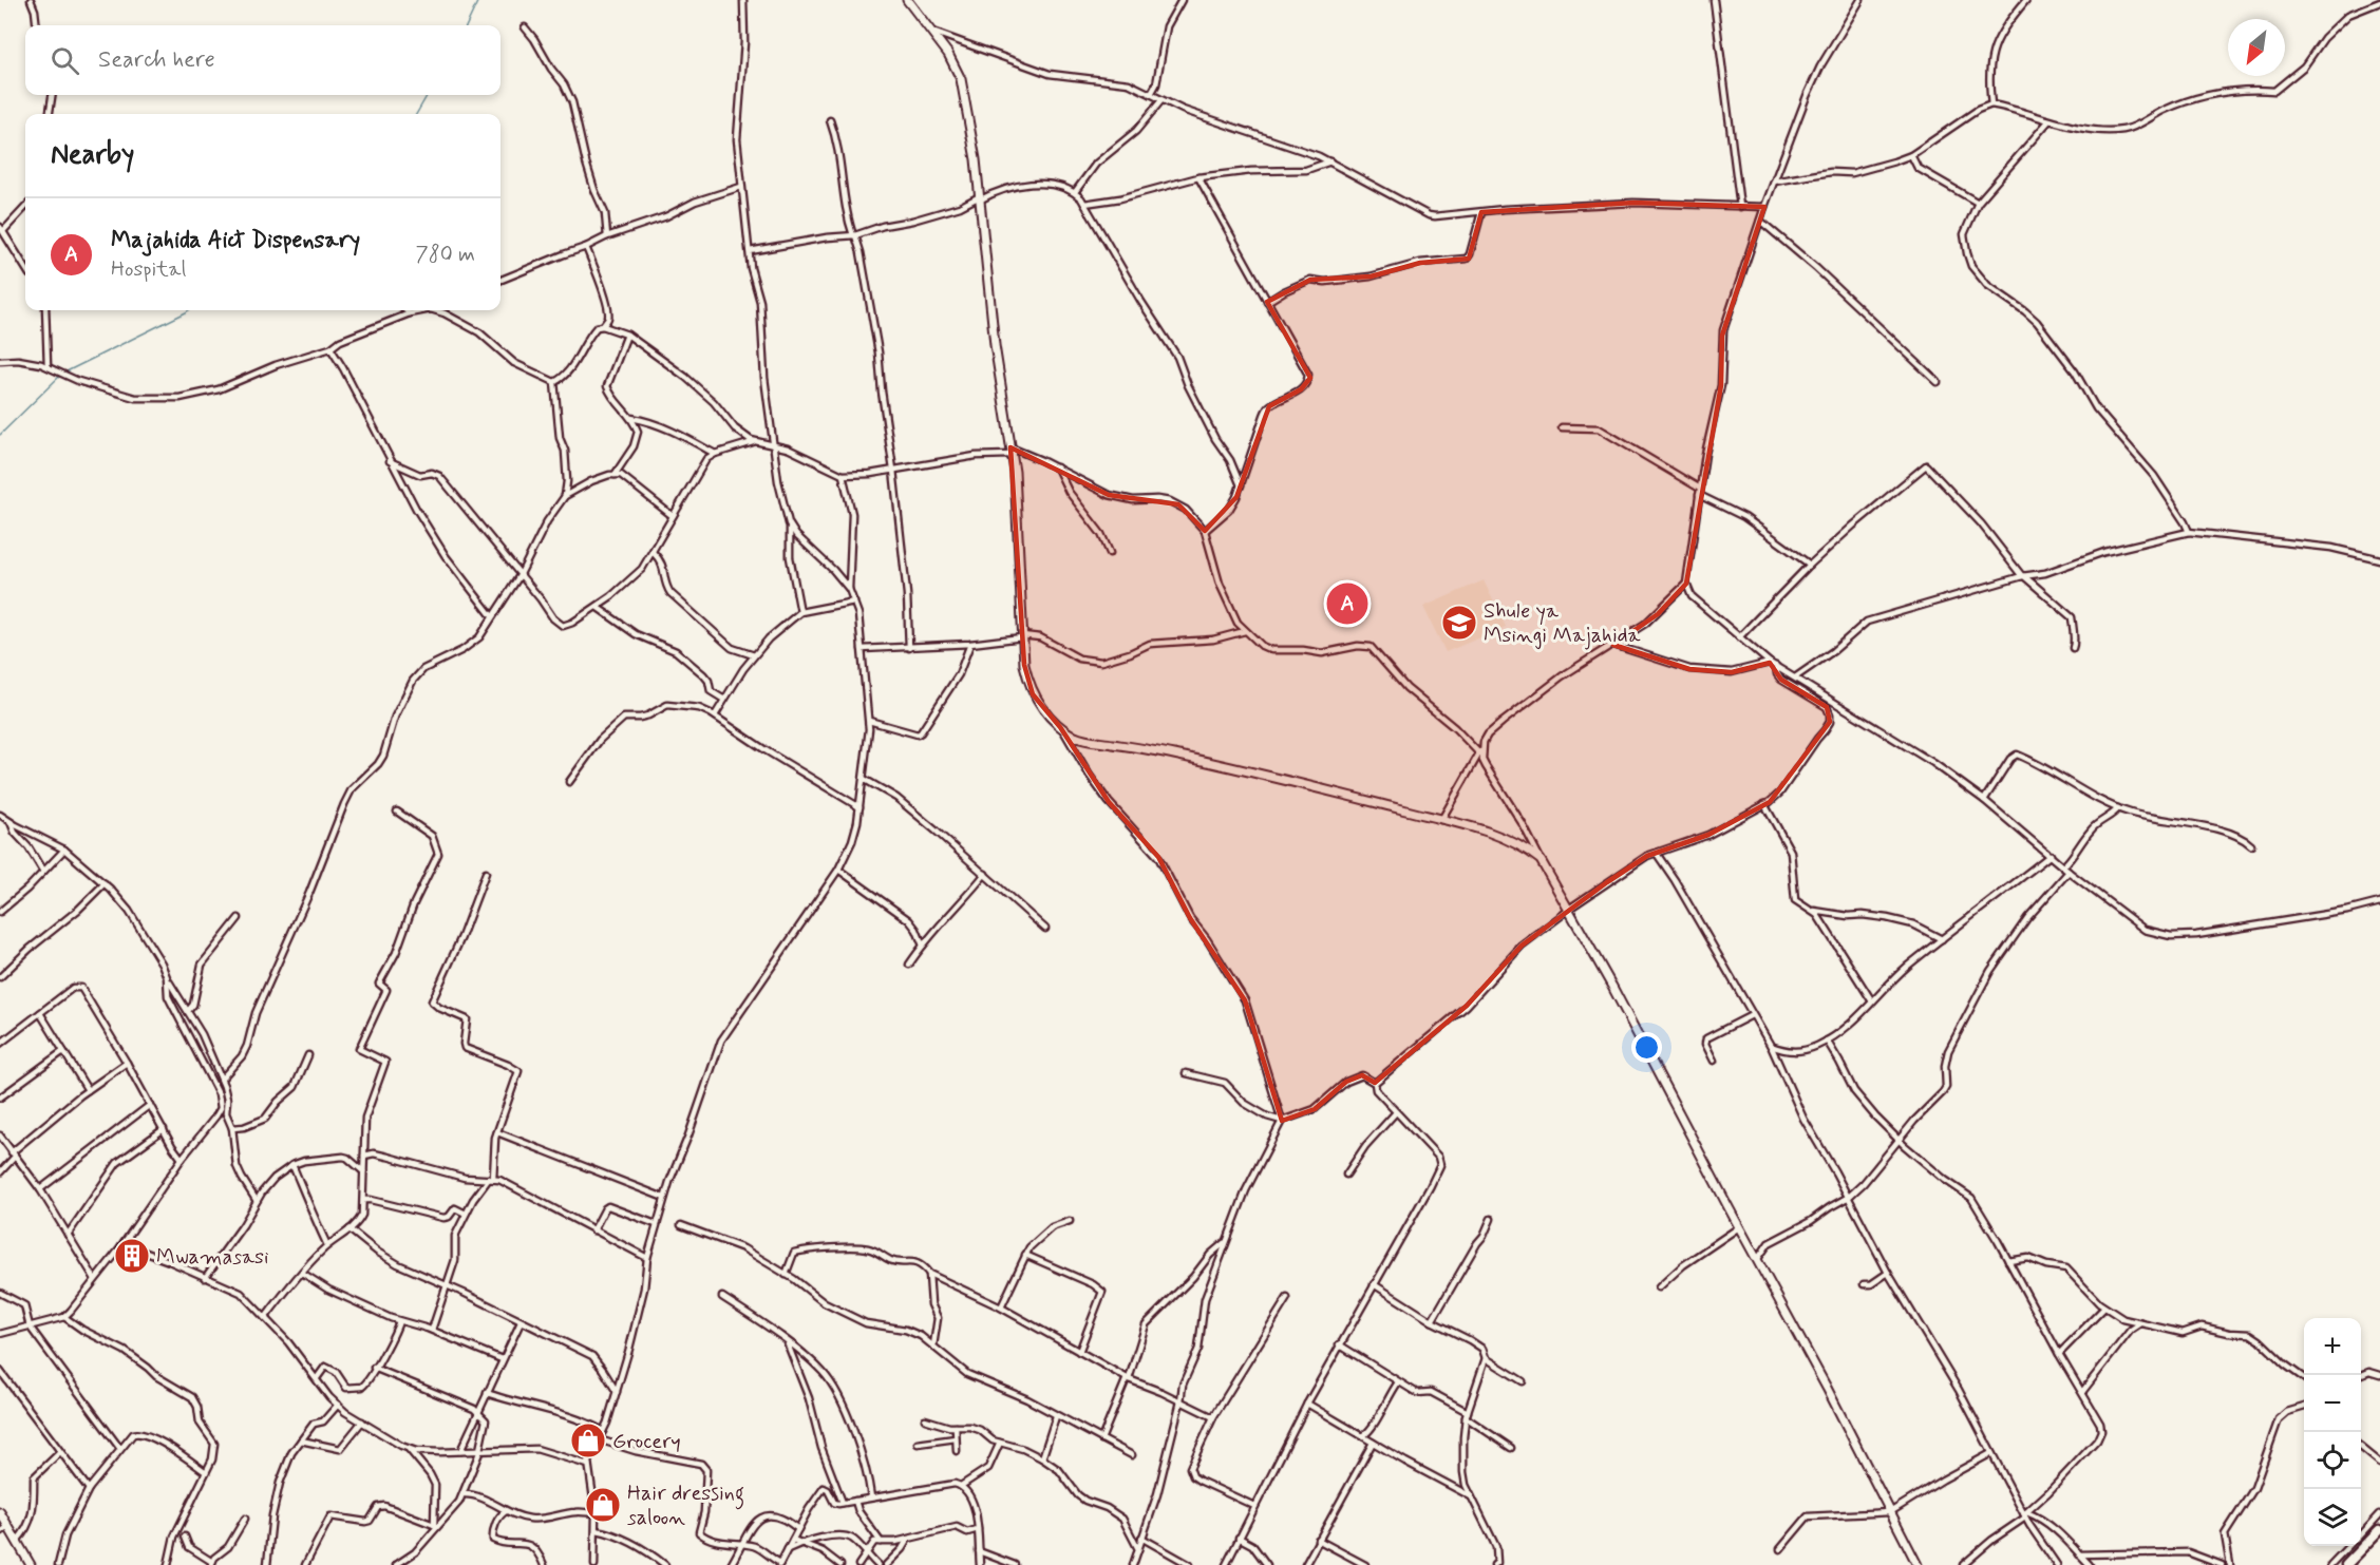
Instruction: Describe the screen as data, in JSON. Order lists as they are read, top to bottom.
{
  "places": {
    "school or university": ["Shule ya Msingi Majahida"],
    "building": ["Mwamasasi"],
    "shop": ["Grocery", "Hair dressing saloon"]
  },
  "north": "bottom left",
  "page": {
    "search": "Search here",
    "heading": "Nearby",
    "list": [
      {
        "mark": "A",
        "name": "Majahida Aict Dispensary",
        "note": "Hospital",
        "value": "780 m"
      }
    ],
    "pins": "A",
    "map_buttons": ["+", "−"]
  }
}
